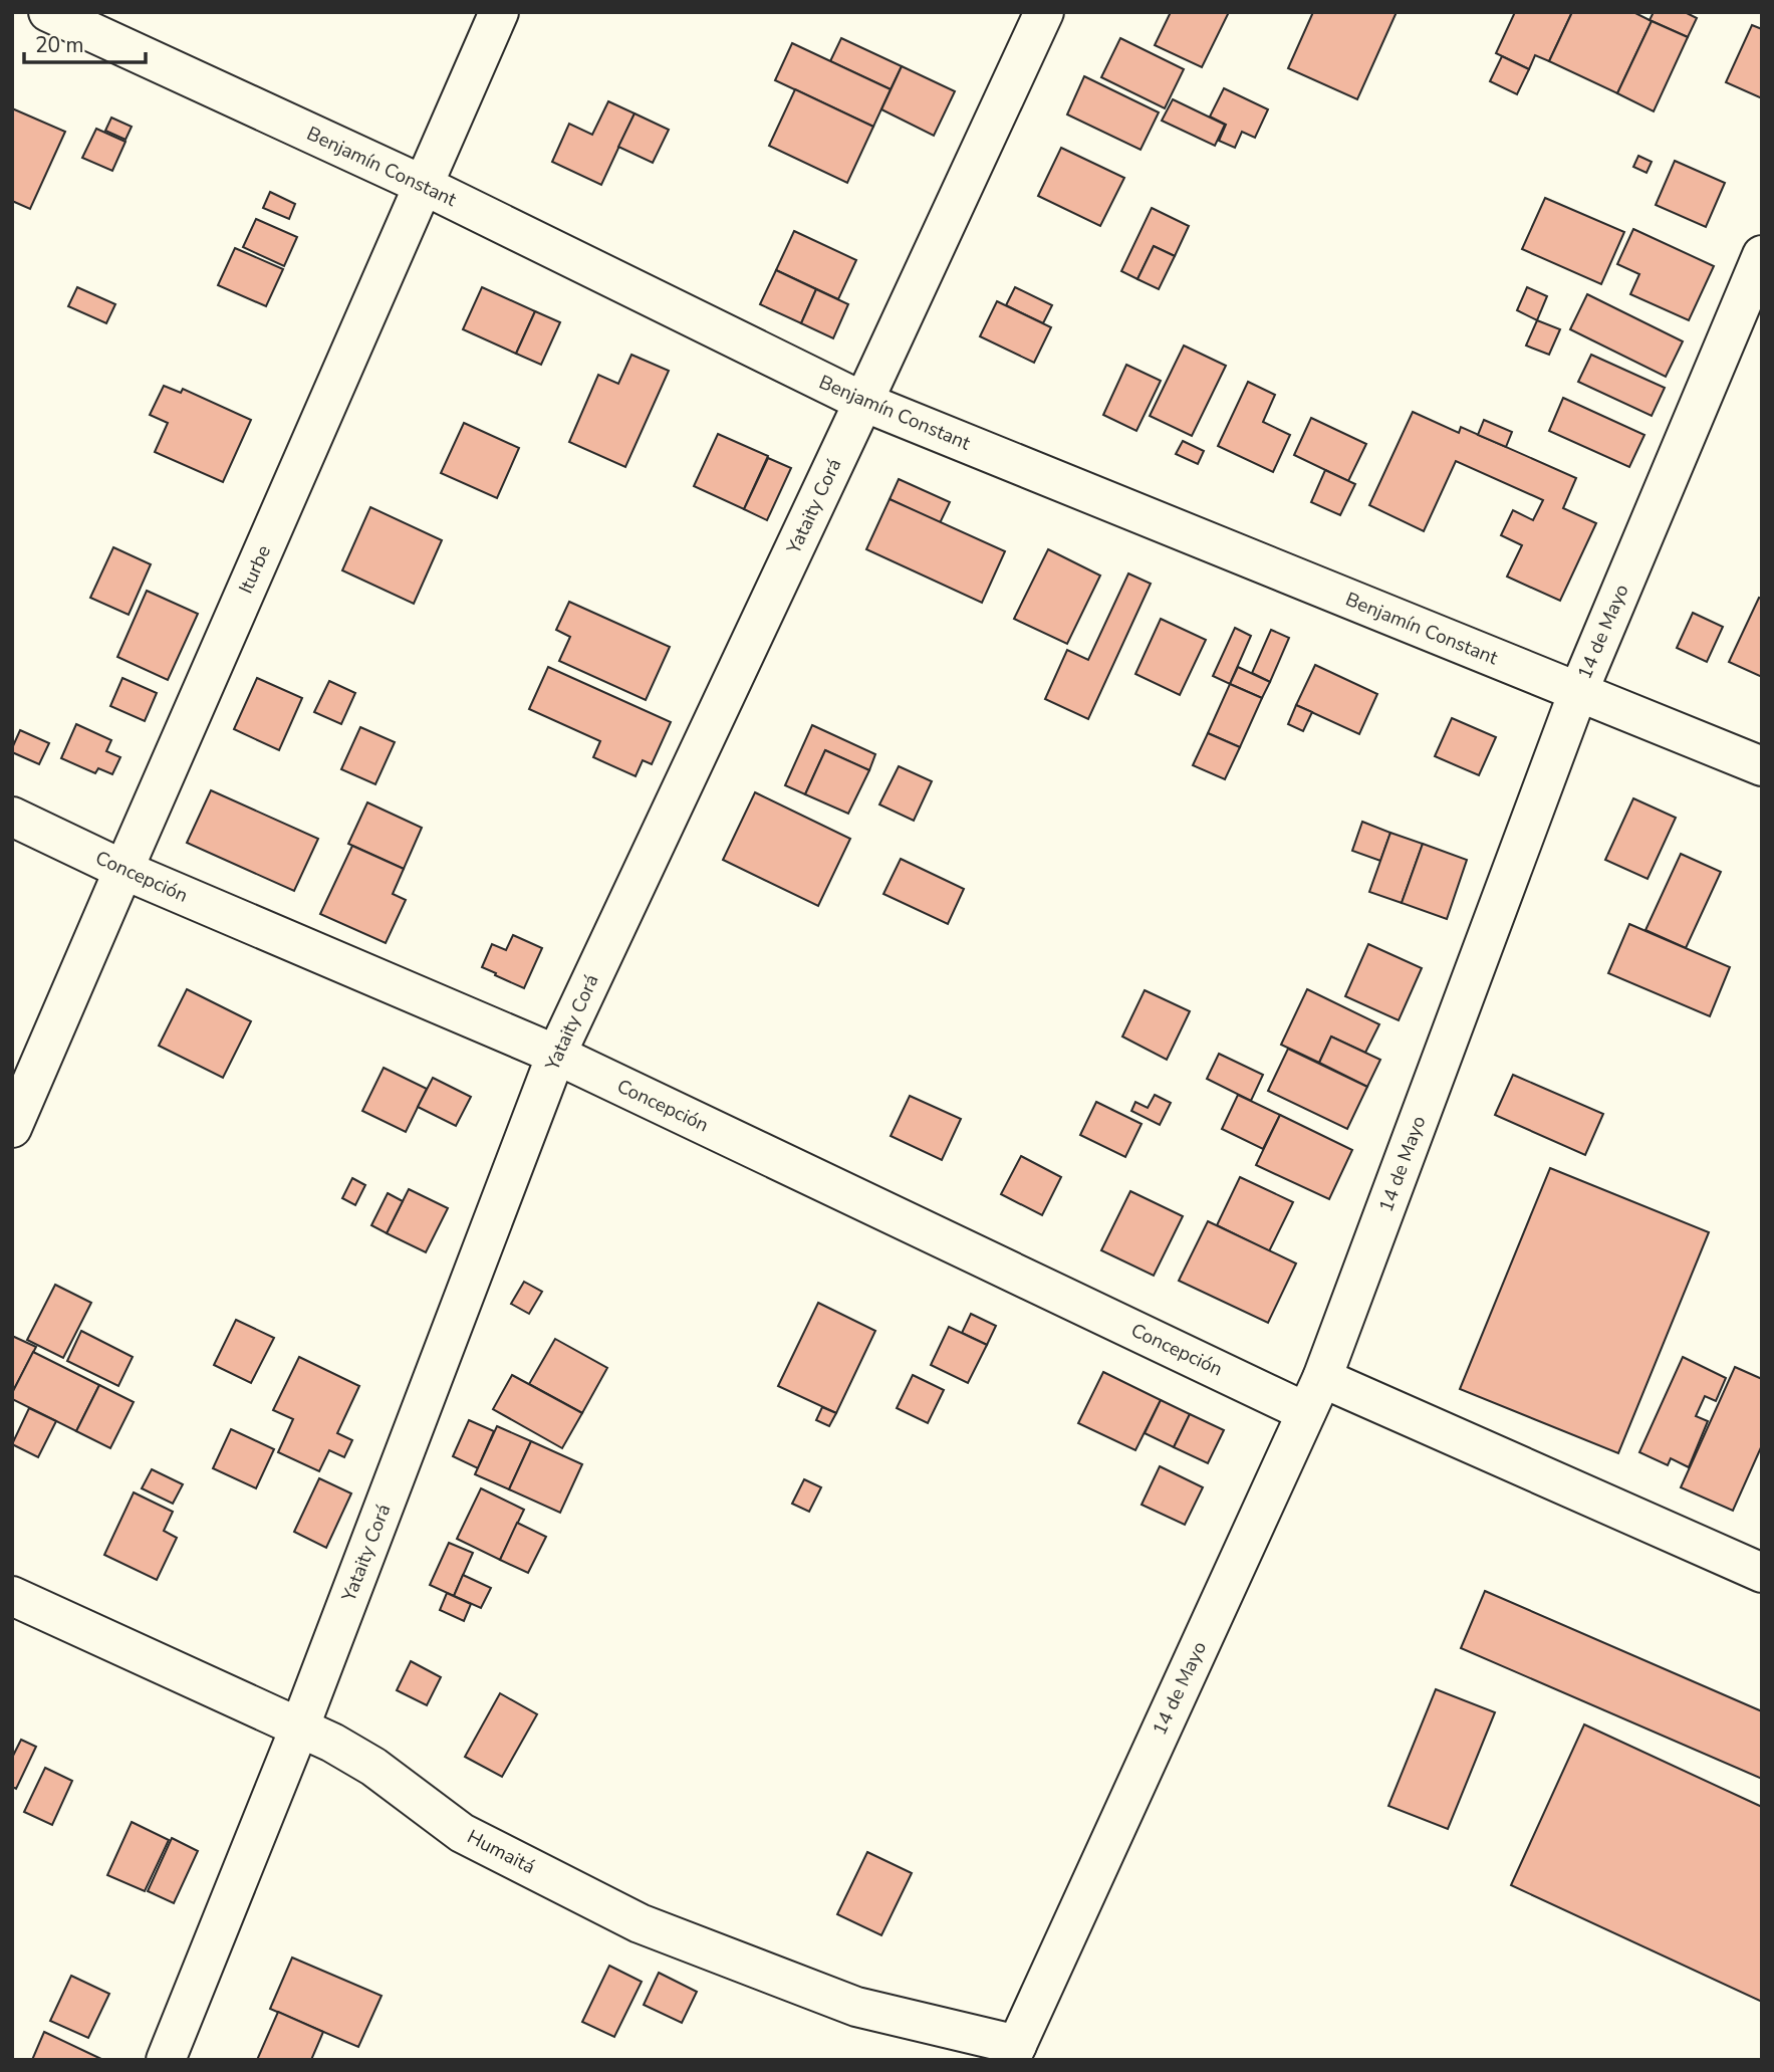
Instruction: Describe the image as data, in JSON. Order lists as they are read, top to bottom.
{
  "streets": {
    "street": [
      "Benjamín Constant",
      "Yataity Corá",
      "Iturbe",
      "14 de Mayo",
      "Concepción",
      "Humaitá"
    ]
  },
  "crossings": [
    ["Benjamín Constant", "Yataity Corá"],
    ["Benjamín Constant", "Iturbe"],
    ["Benjamín Constant", "14 de Mayo"],
    ["Yataity Corá", "Concepción"],
    ["Yataity Corá", "Humaitá"],
    ["Iturbe", "Concepción"],
    ["14 de Mayo", "Concepción"],
    ["14 de Mayo", "Humaitá"]
  ],
  "scale_bar": "20 m"
}
